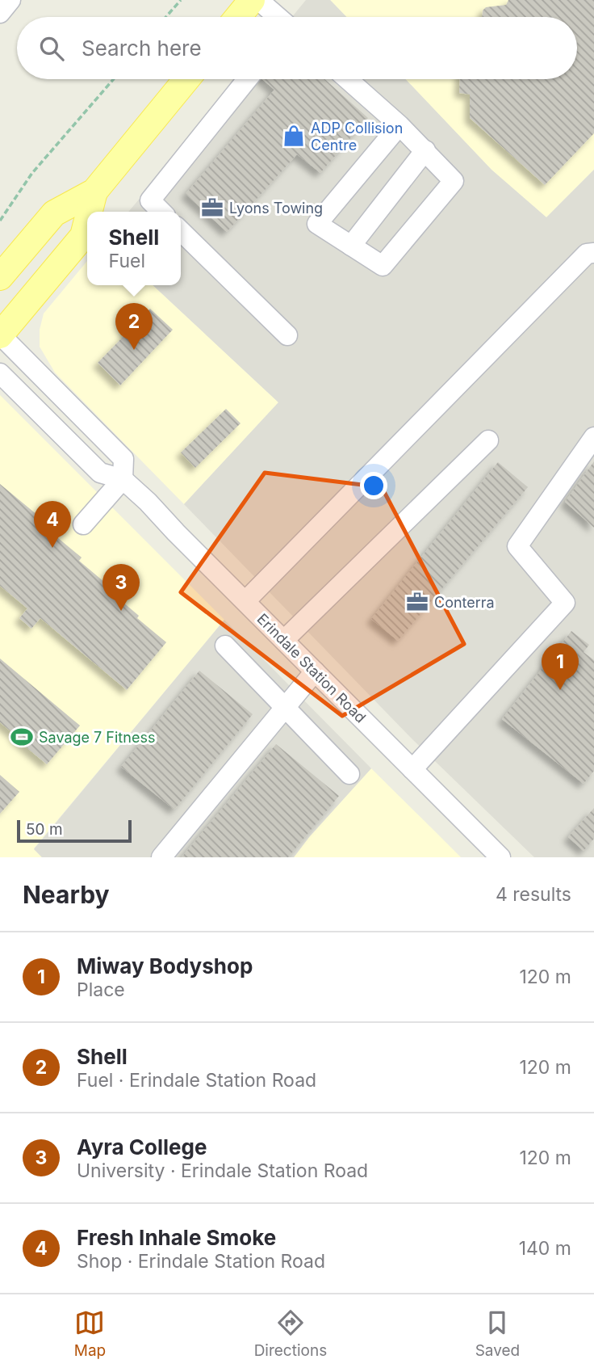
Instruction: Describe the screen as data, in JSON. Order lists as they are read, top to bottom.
{
  "streets": {
    "street": ["Erindale Station Road"]
  },
  "places": {
    "shop": ["ADP Collision Centre"],
    "office": ["Lyons Towing", "Conterra"],
    "sports": ["Savage 7 Fitness"]
  },
  "scale_bar": "50 m",
  "page": {
    "search": "Search here",
    "popup": ["Shell", "Fuel"],
    "pins": [
      "2",
      "4",
      "3",
      "1"
    ],
    "scale": "50 m",
    "heading": ["Nearby", "4 results"],
    "list": [
      {
        "mark": "1",
        "name": "Miway Bodyshop",
        "note": "Place",
        "value": "120 m"
      },
      {
        "mark": "2",
        "name": "Shell",
        "note": "Fuel · Erindale Station Road",
        "value": "120 m"
      },
      {
        "mark": "3",
        "name": "Ayra College",
        "note": "University · Erindale Station Road",
        "value": "120 m"
      },
      {
        "mark": "4",
        "name": "Fresh Inhale Smoke",
        "note": "Shop · Erindale Station Road",
        "value": "140 m"
      }
    ],
    "nav": ["Map", "Directions", "Saved"]
  }
}
